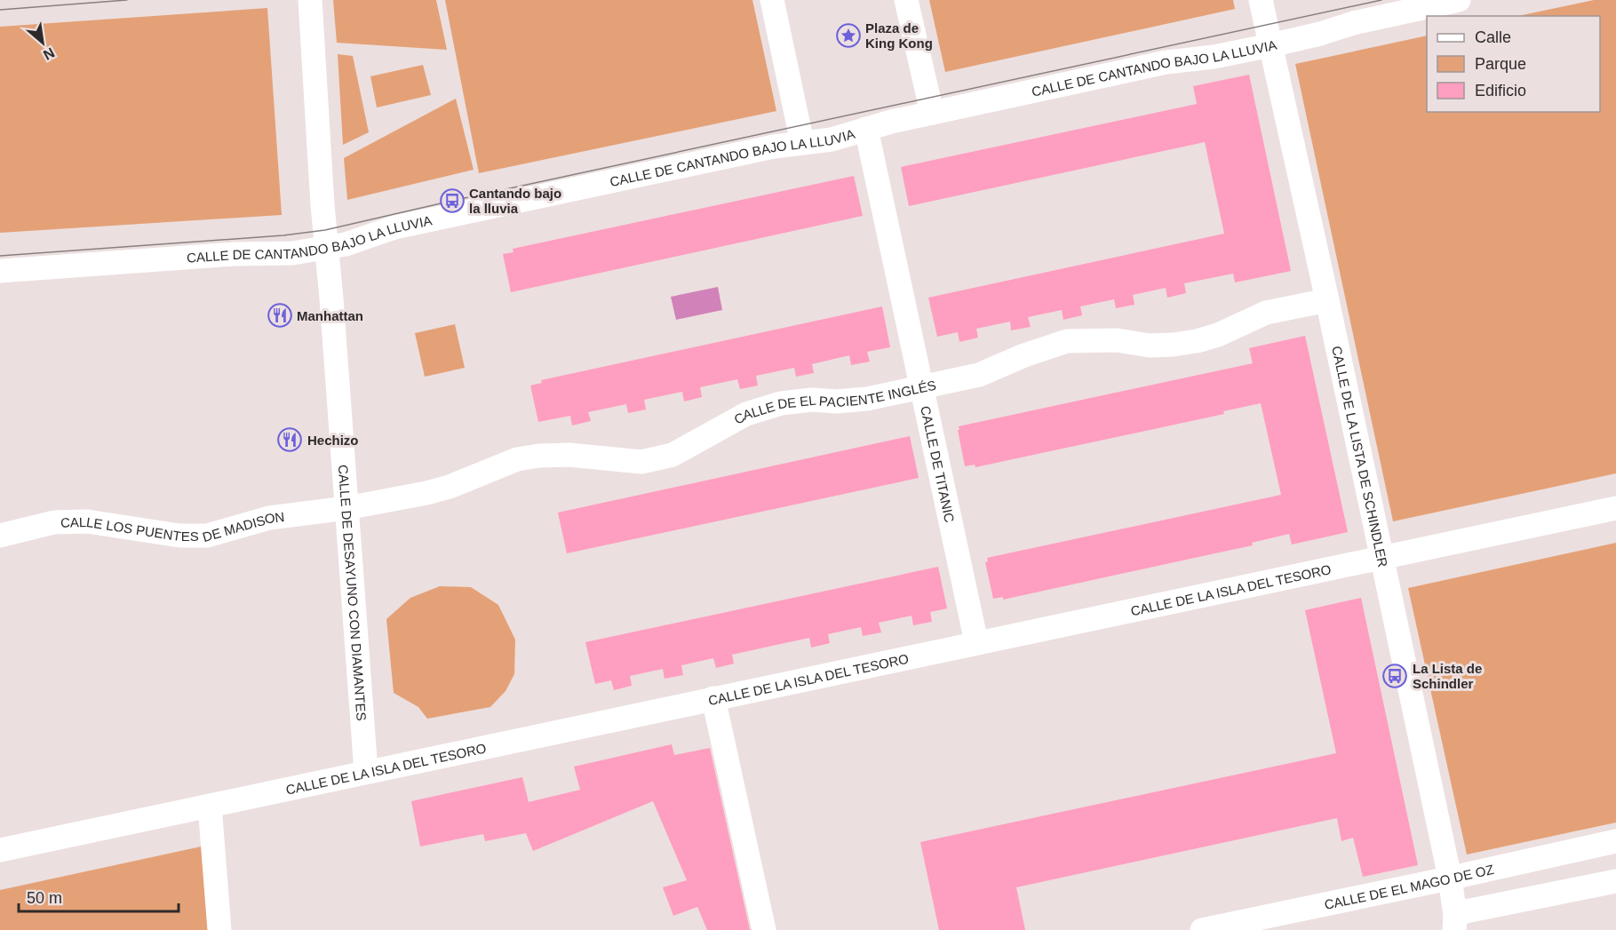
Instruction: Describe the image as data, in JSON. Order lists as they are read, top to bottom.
{
  "streets": {
    "street": [
      "CALLE DE CANTANDO BAJO LA LLUVIA",
      "CALLE DE EL PACIENTE INGLÉS",
      "CALLE DE LA LISTA DE SCHINDLER",
      "CALLE DE TITANIC",
      "CALLE LOS PUENTES DE MADISON",
      "CALLE DE LA ISLA DEL TESORO",
      "CALLE DE DESAYUNO CON DIAMANTES",
      "CALLE DE EL MAGO DE OZ"
    ]
  },
  "crossings": [
    ["CALLE DE CANTANDO BAJO LA LLUVIA", "CALLE DE LA LISTA DE SCHINDLER"],
    ["CALLE DE CANTANDO BAJO LA LLUVIA", "CALLE DE TITANIC"],
    ["CALLE DE CANTANDO BAJO LA LLUVIA", "CALLE DE DESAYUNO CON DIAMANTES"],
    ["CALLE DE EL PACIENTE INGLÉS", "CALLE DE LA LISTA DE SCHINDLER"],
    ["CALLE DE EL PACIENTE INGLÉS", "CALLE DE TITANIC"],
    ["CALLE DE EL PACIENTE INGLÉS", "CALLE LOS PUENTES DE MADISON"],
    ["CALLE DE EL PACIENTE INGLÉS", "CALLE DE DESAYUNO CON DIAMANTES"],
    ["CALLE DE LA LISTA DE SCHINDLER", "CALLE DE LA ISLA DEL TESORO"],
    ["CALLE DE LA LISTA DE SCHINDLER", "CALLE DE EL MAGO DE OZ"],
    ["CALLE DE TITANIC", "CALLE DE LA ISLA DEL TESORO"],
    ["CALLE LOS PUENTES DE MADISON", "CALLE DE DESAYUNO CON DIAMANTES"],
    ["CALLE DE LA ISLA DEL TESORO", "CALLE DE DESAYUNO CON DIAMANTES"]
  ],
  "places": {
    "place": ["Plaza de King Kong"],
    "bus stop": ["Cantando bajo la lluvia", "La Lista de Schindler"],
    "restaurant": ["Manhattan", "Hechizo"]
  },
  "legend": ["Calle", "Parque", "Edificio"],
  "scale_bar": "50 m",
  "north": "bottom right"
}
